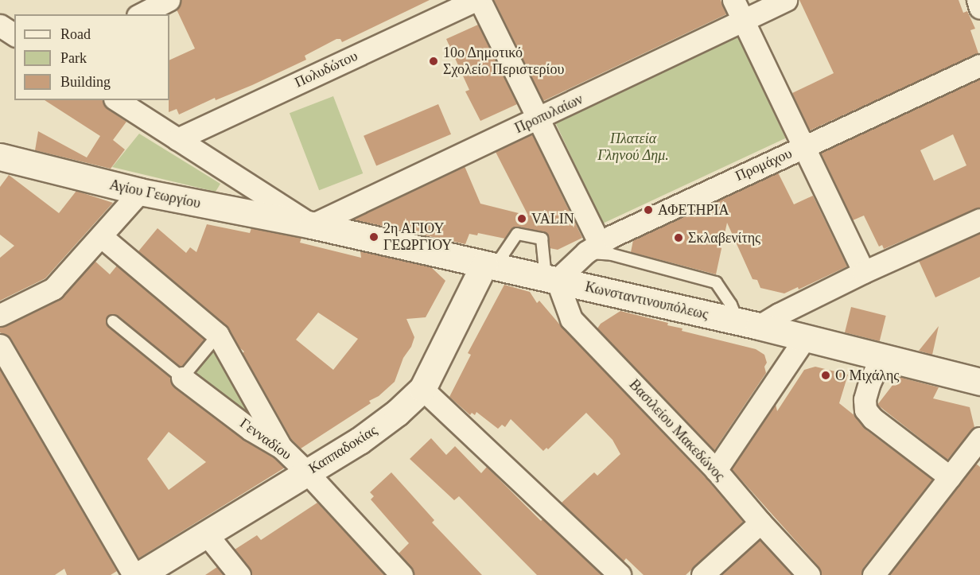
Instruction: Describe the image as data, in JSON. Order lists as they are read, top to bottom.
{
  "streets": {
    "street": [
      "Πολυδώτου",
      "Προπυλαίων",
      "Προμάχου",
      "Αγίου Γεωργίου",
      "Κωνσταντινουπόλεως",
      "Βασιλείου Μακεδώνος",
      "Γενναδίου",
      "Καππαδοκίας"
    ]
  },
  "crossings": [
    ["Προπυλαίων", "Αγίου Γεωργίου"],
    ["Προπυλαίων", "Κωνσταντινουπόλεως"],
    ["Προμάχου", "Κωνσταντινουπόλεως"],
    ["Προμάχου", "Βασιλείου Μακεδώνος"],
    ["Αγίου Γεωργίου", "Κωνσταντινουπόλεως"],
    ["Κωνσταντινουπόλεως", "Βασιλείου Μακεδώνος"],
    ["Κωνσταντινουπόλεως", "Καππαδοκίας"],
    ["Γενναδίου", "Καππαδοκίας"]
  ],
  "parks": ["Πλατεία Γληνού Δημ."],
  "places": [
    "10ο Δημοτικό Σχολείο Περιστερίου",
    "ΑΦΕΤΗΡΙΑ",
    "VALIN",
    "2η ΑΓΙΟΥ ΓΕΩΡΓΙΟΥ",
    "Σκλαβενίτης",
    "Ο Μιχάλης"
  ],
  "legend": ["Road", "Park", "Building"]
}
